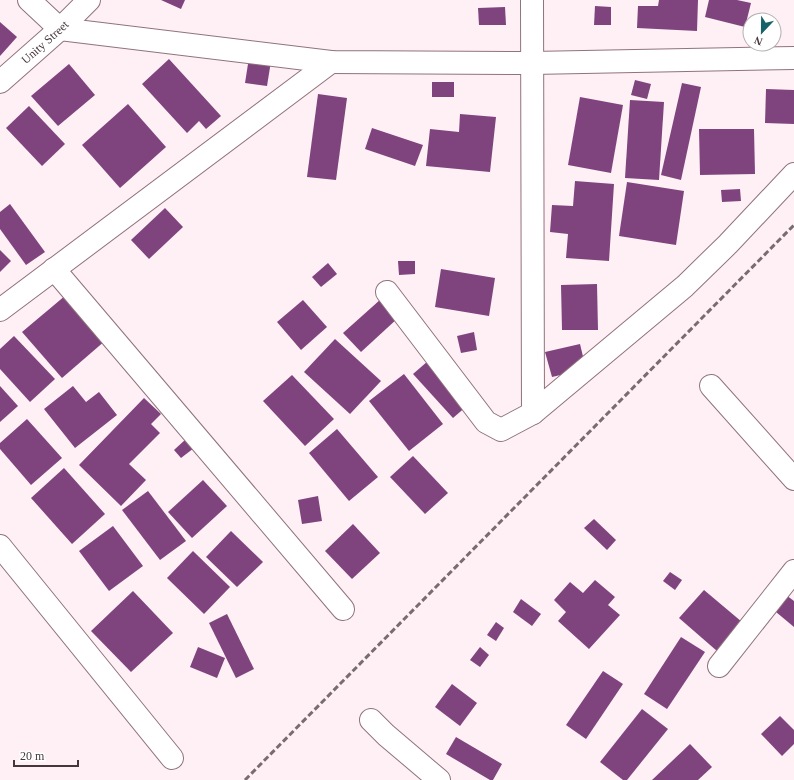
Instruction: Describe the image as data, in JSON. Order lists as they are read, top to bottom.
{
  "streets": {
    "street": ["Unity Street"]
  },
  "scale_bar": "20 m",
  "north": "bottom"
}
